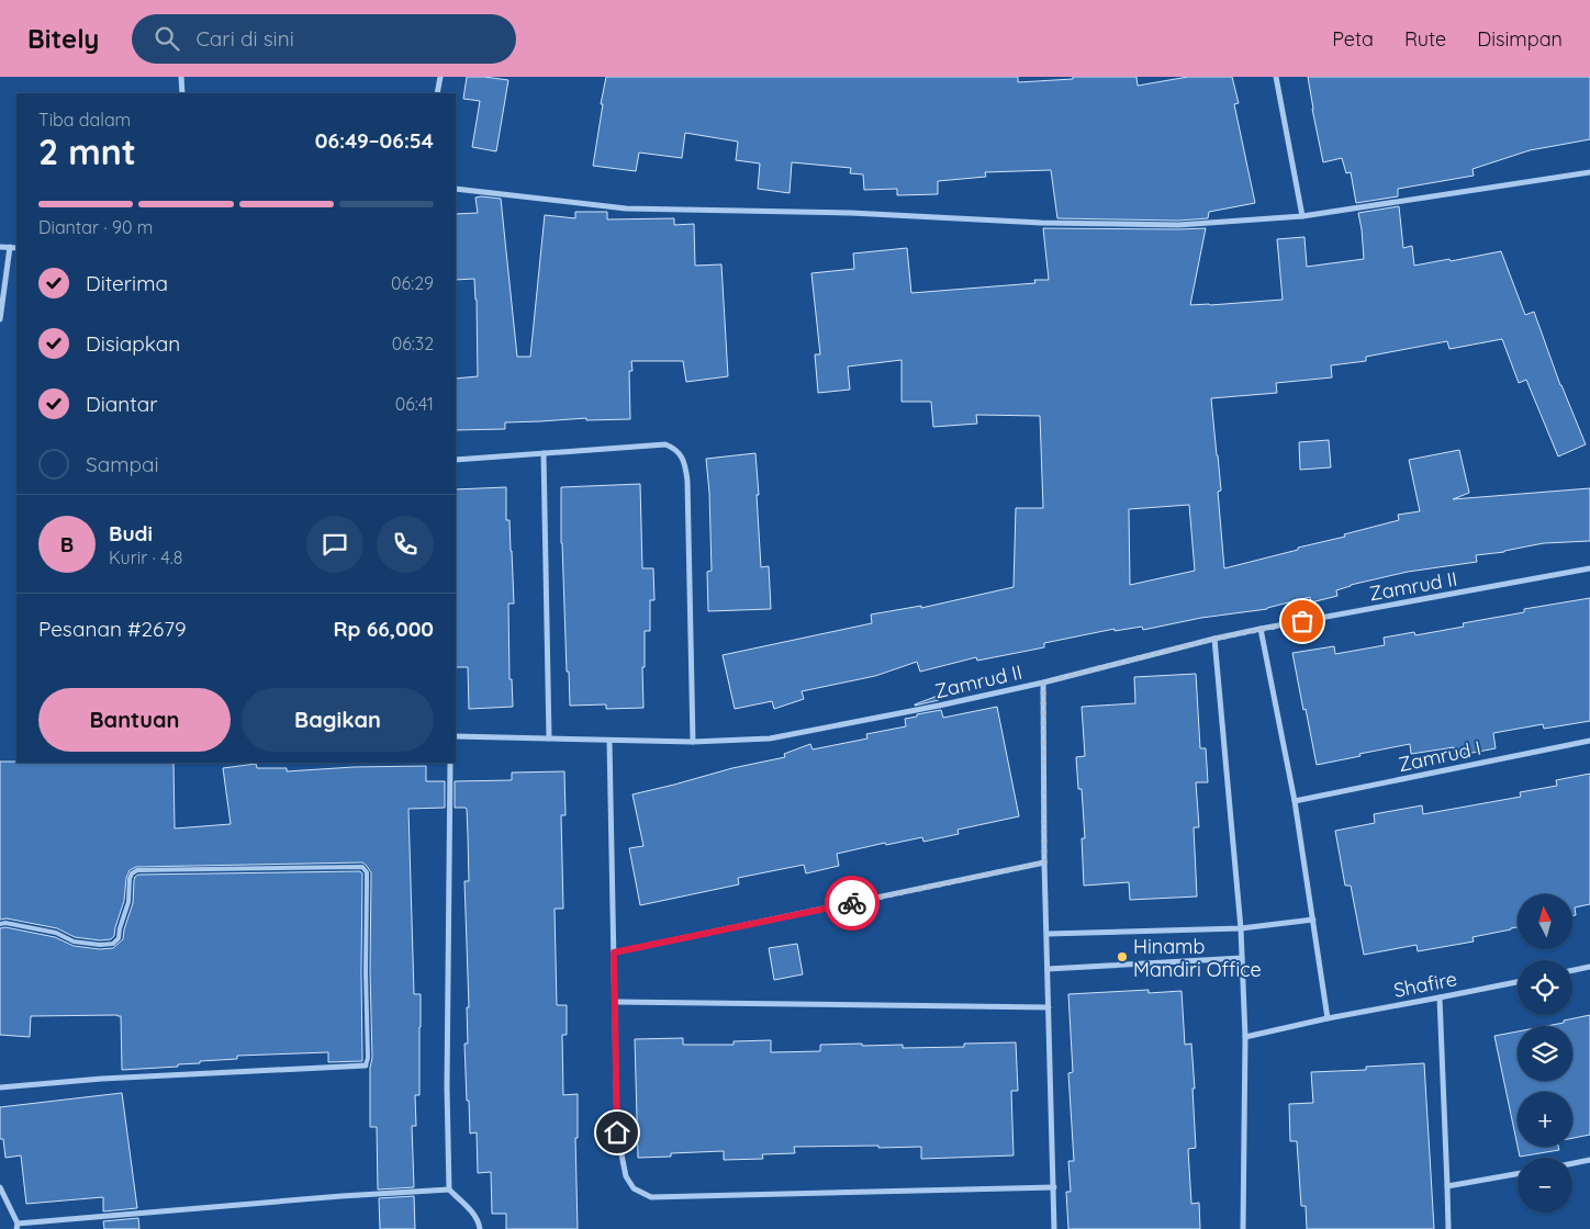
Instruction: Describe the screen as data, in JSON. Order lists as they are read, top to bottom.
{
  "streets": {
    "street": ["Zamrud II", "Zamrud I", "Shafire"]
  },
  "places": ["Hinamb Mandiri Office"],
  "north": "top",
  "page": {
    "header": "Bitely",
    "search": "Cari di sini",
    "nav": ["Peta", "Rute", "Disimpan"],
    "heading": ["2 mnt", "Tiba dalam", "06:49–06:54"],
    "panel": [
      "Budi",
      "Kurir · 4.8",
      "Pesanan #2679",
      "Rp 66,000"
    ],
    "bar": "Diantar · 90 m",
    "list": [
      ["Diterima", "06:29"],
      ["Disiapkan", "06:32"],
      ["Diantar", "06:41"],
      "Sampai"
    ],
    "round": "B",
    "buttons": ["Bantuan", "Bagikan"],
    "map_buttons": ["+", "−"]
  }
}
